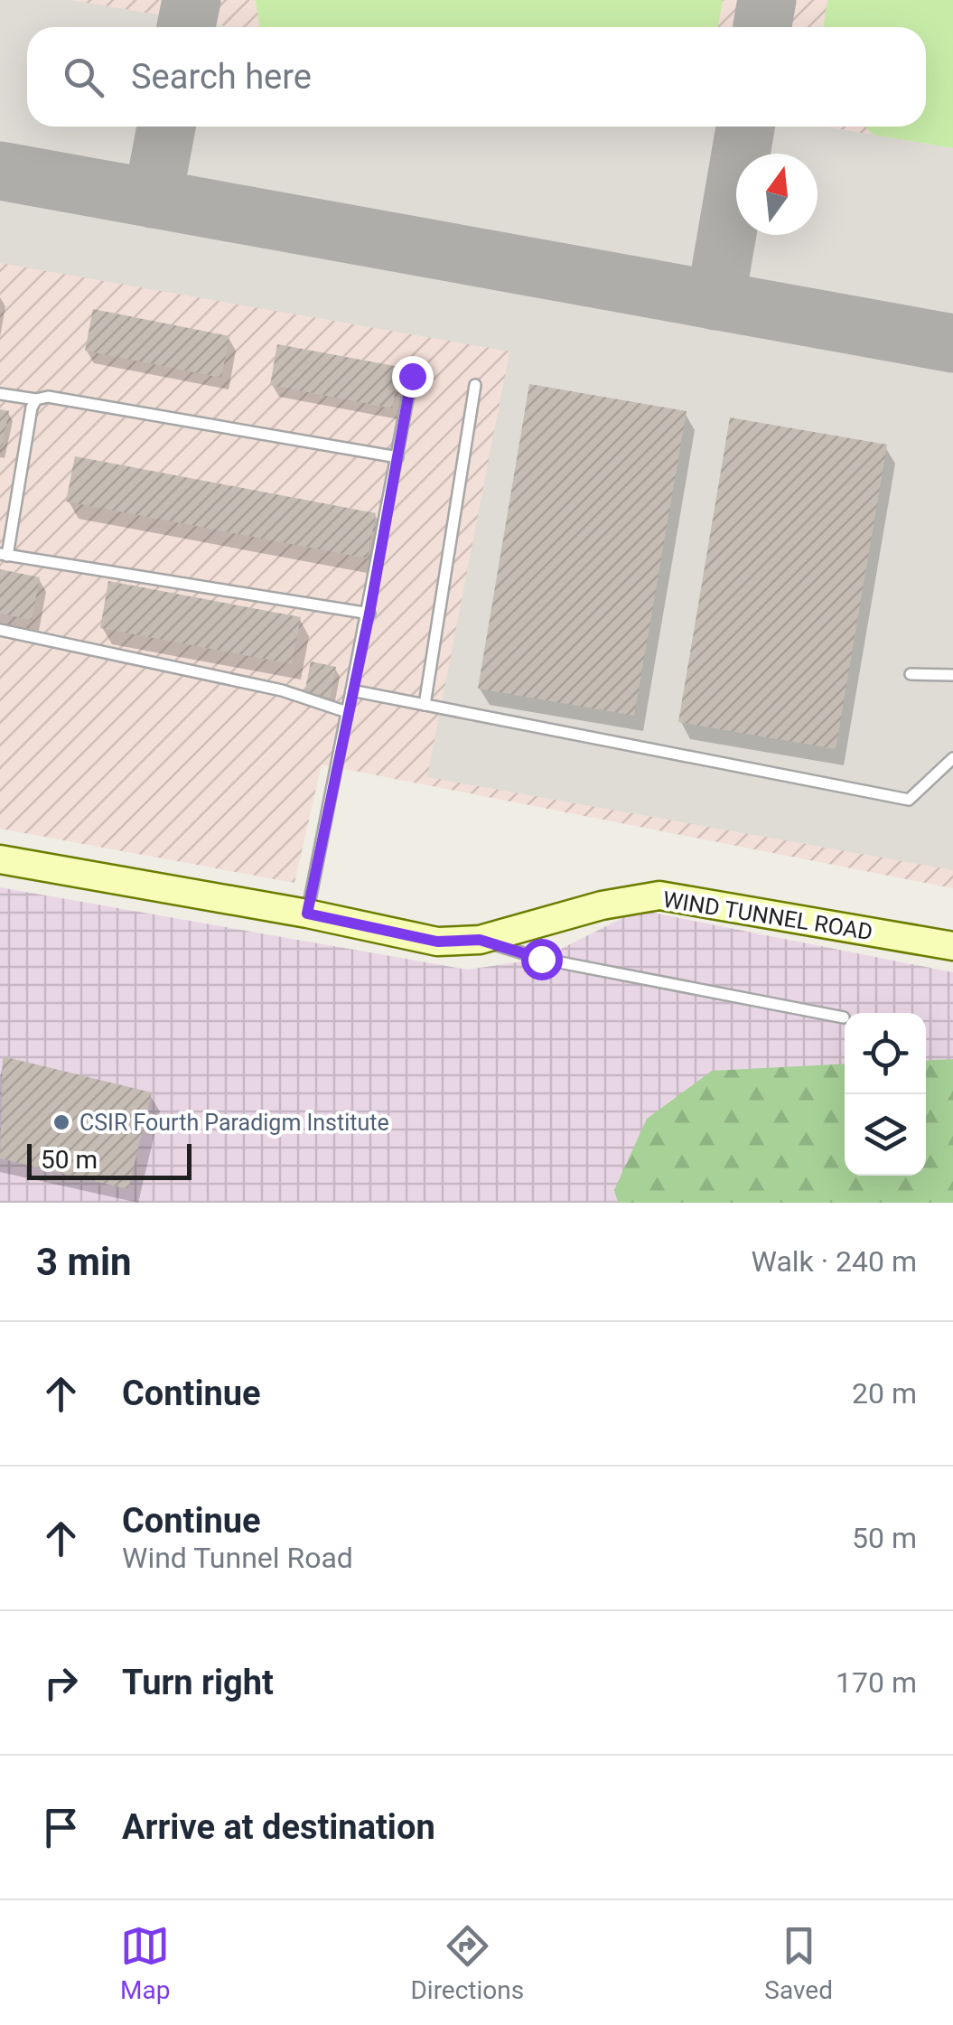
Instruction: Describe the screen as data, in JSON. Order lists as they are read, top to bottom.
{
  "streets": {
    "street": ["WIND TUNNEL ROAD"]
  },
  "places": ["CSIR Fourth Paradigm Institute"],
  "scale_bar": "50 m",
  "north": "top",
  "page": {
    "search": "Search here",
    "scale": "50 m",
    "heading": ["3 min", "Walk · 240 m"],
    "list": [
      ["Continue", "20 m"],
      ["Continue", "Wind Tunnel Road", "50 m"],
      ["Turn right", "170 m"],
      "Arrive at destination"
    ],
    "nav": ["Map", "Directions", "Saved"]
  }
}
